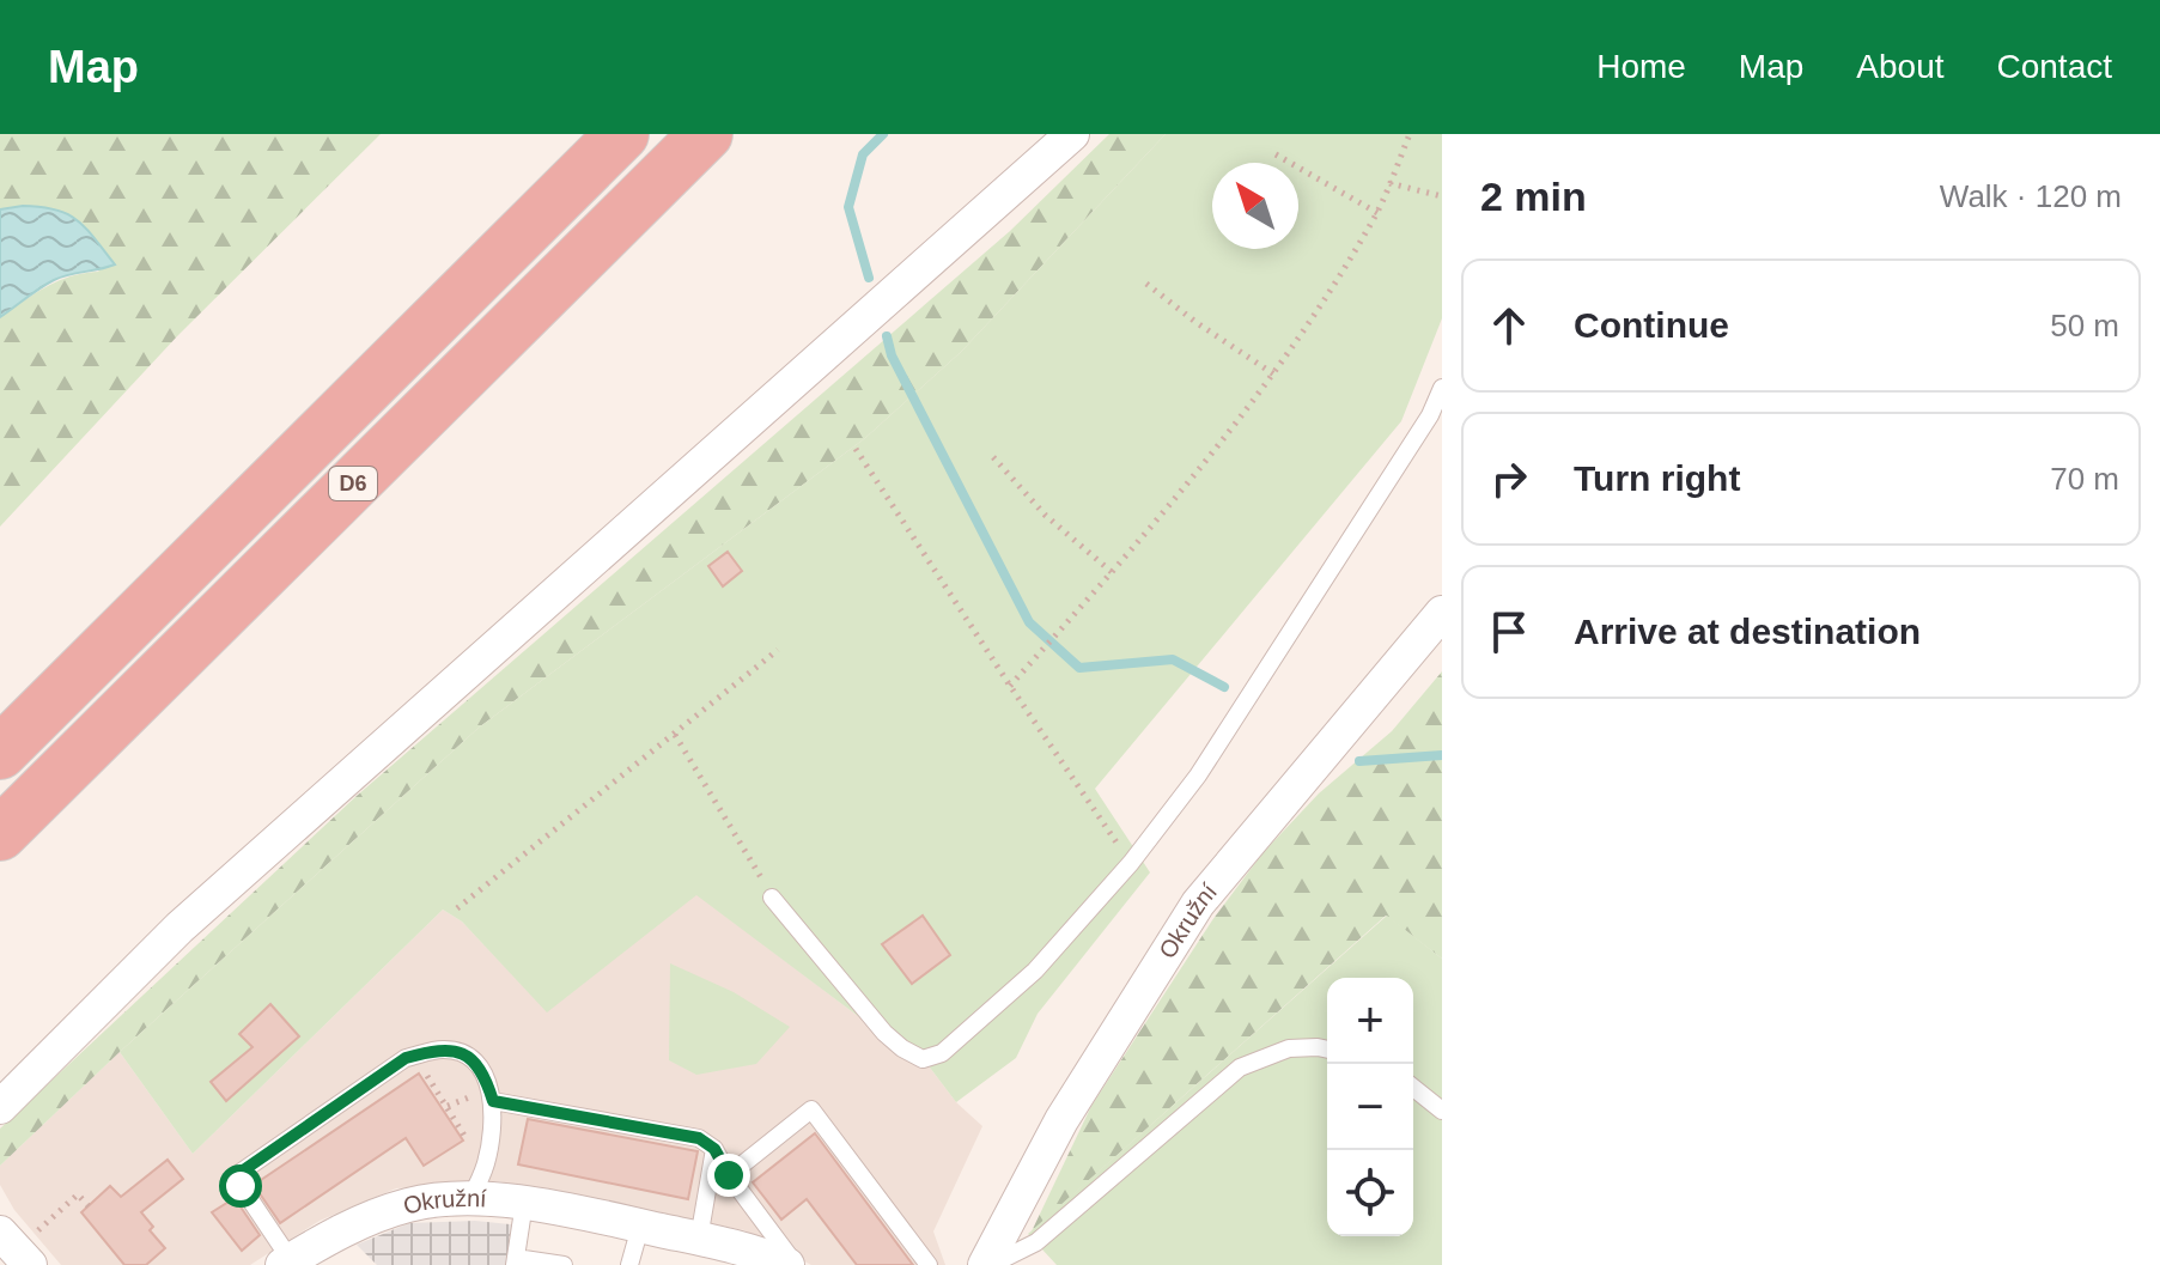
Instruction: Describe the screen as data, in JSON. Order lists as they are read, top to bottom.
{
  "streets": {
    "highway": ["D6"],
    "street": ["Okružní"]
  },
  "north": "top left",
  "page": {
    "header": "Map",
    "nav": [
      "Home",
      "Map",
      "About",
      "Contact"
    ],
    "heading": ["2 min", "Walk · 120 m"],
    "list": [
      ["Continue", "50 m"],
      ["Turn right", "70 m"],
      "Arrive at destination"
    ],
    "map_buttons": ["+", "−"]
  }
}
